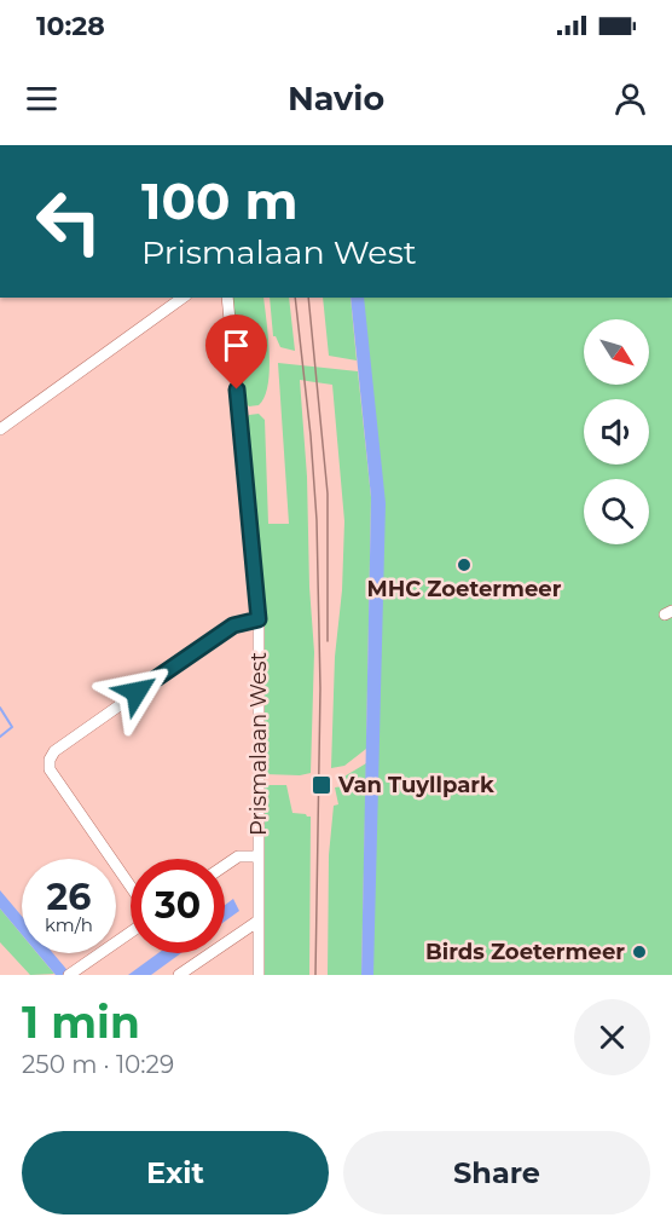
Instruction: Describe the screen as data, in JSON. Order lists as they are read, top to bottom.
{
  "streets": {
    "street": ["Prismalaan West"]
  },
  "places": {
    "other": ["MHC Zoetermeer", "Birds Zoetermeer"],
    "transit": ["Van Tuyllpark"]
  },
  "north": "bottom right",
  "page": {
    "status": "10:28",
    "header": "Navio",
    "turn": ["100 m", "Prismalaan West"],
    "speed": "26 km/h",
    "limit": "30",
    "heading": ["1 min", "250 m · 10:29"],
    "buttons": ["Exit", "Share"]
  }
}
